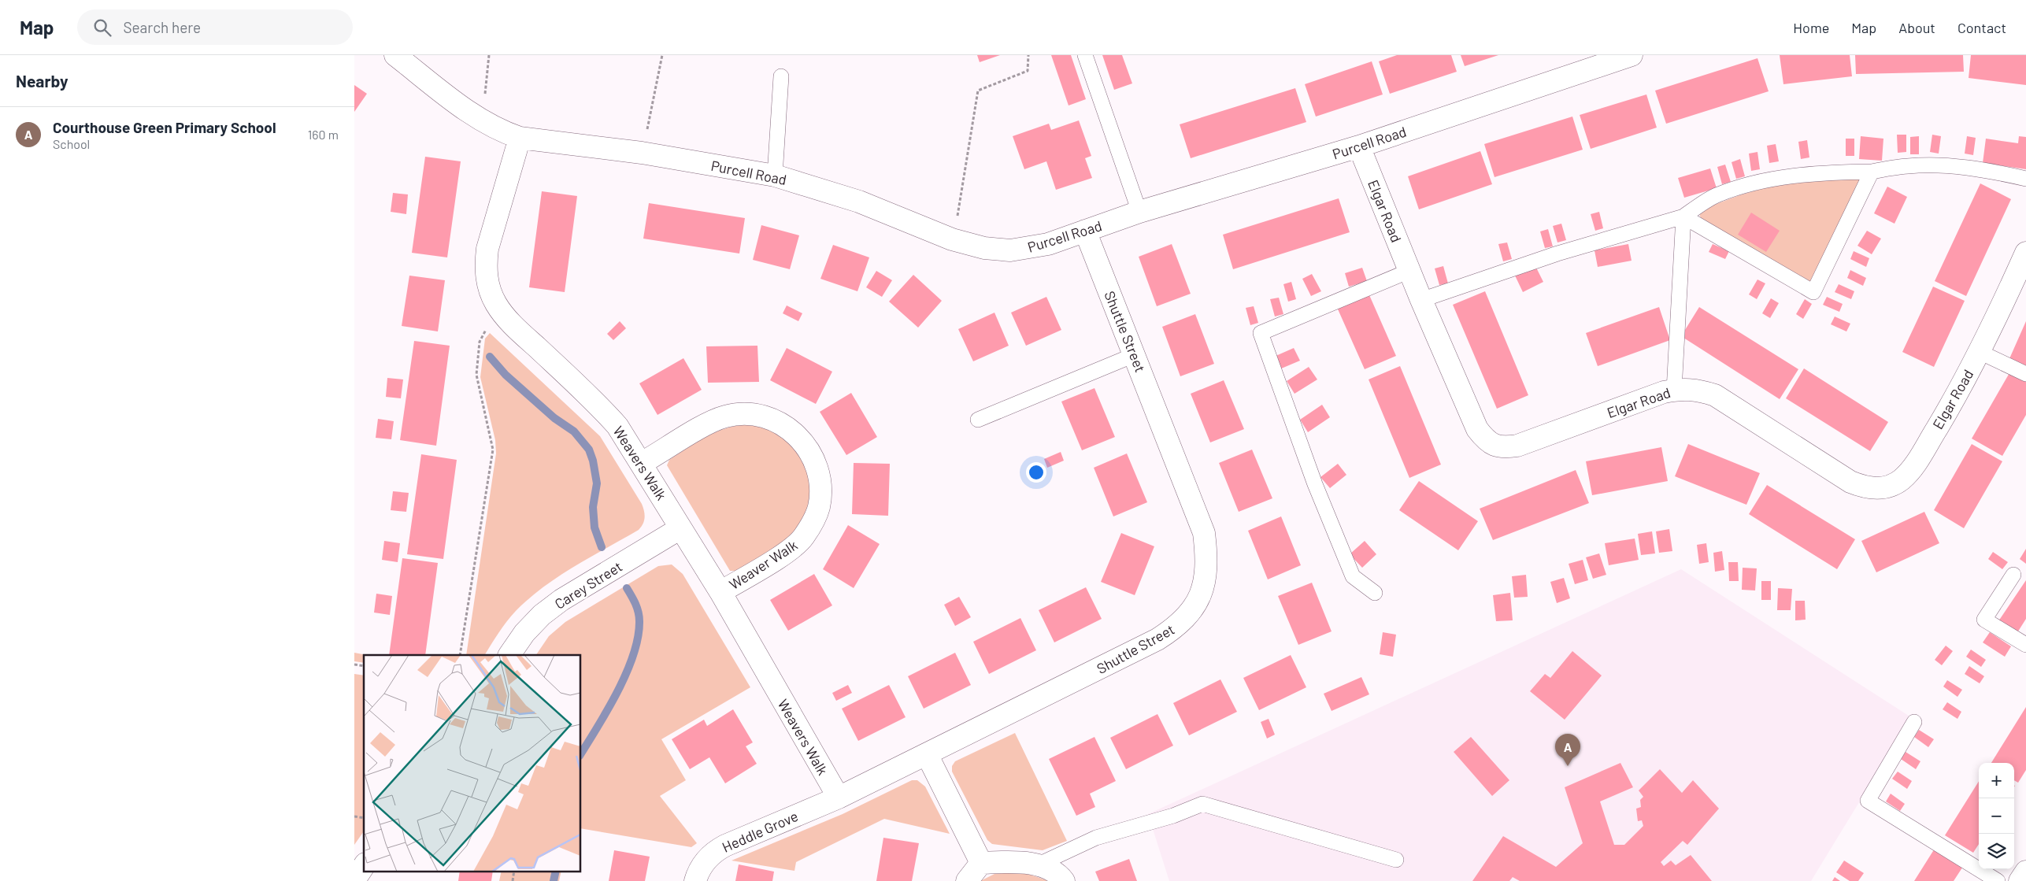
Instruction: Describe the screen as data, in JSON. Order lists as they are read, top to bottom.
{
  "streets": {
    "street": [
      "Purcell Road",
      "Elgar Road",
      "Shuttle Street",
      "Weavers Walk",
      "Weaver Walk",
      "Carey Street",
      "Heddle Grove"
    ]
  },
  "crossings": [
    ["Purcell Road", "Elgar Road"],
    ["Purcell Road", "Shuttle Street"],
    ["Purcell Road", "Weavers Walk"],
    ["Shuttle Street", "Weavers Walk"],
    ["Shuttle Street", "Heddle Grove"],
    ["Weavers Walk", "Weaver Walk"],
    ["Weavers Walk", "Carey Street"],
    ["Weavers Walk", "Heddle Grove"]
  ],
  "page": {
    "header": "Map",
    "search": "Search here",
    "nav": [
      "Home",
      "Map",
      "About",
      "Contact"
    ],
    "heading": "Nearby",
    "list": [
      {
        "mark": "A",
        "name": "Courthouse Green Primary School",
        "note": "School",
        "value": "160 m"
      }
    ],
    "pins": "A",
    "map_buttons": ["+", "−"]
  }
}
